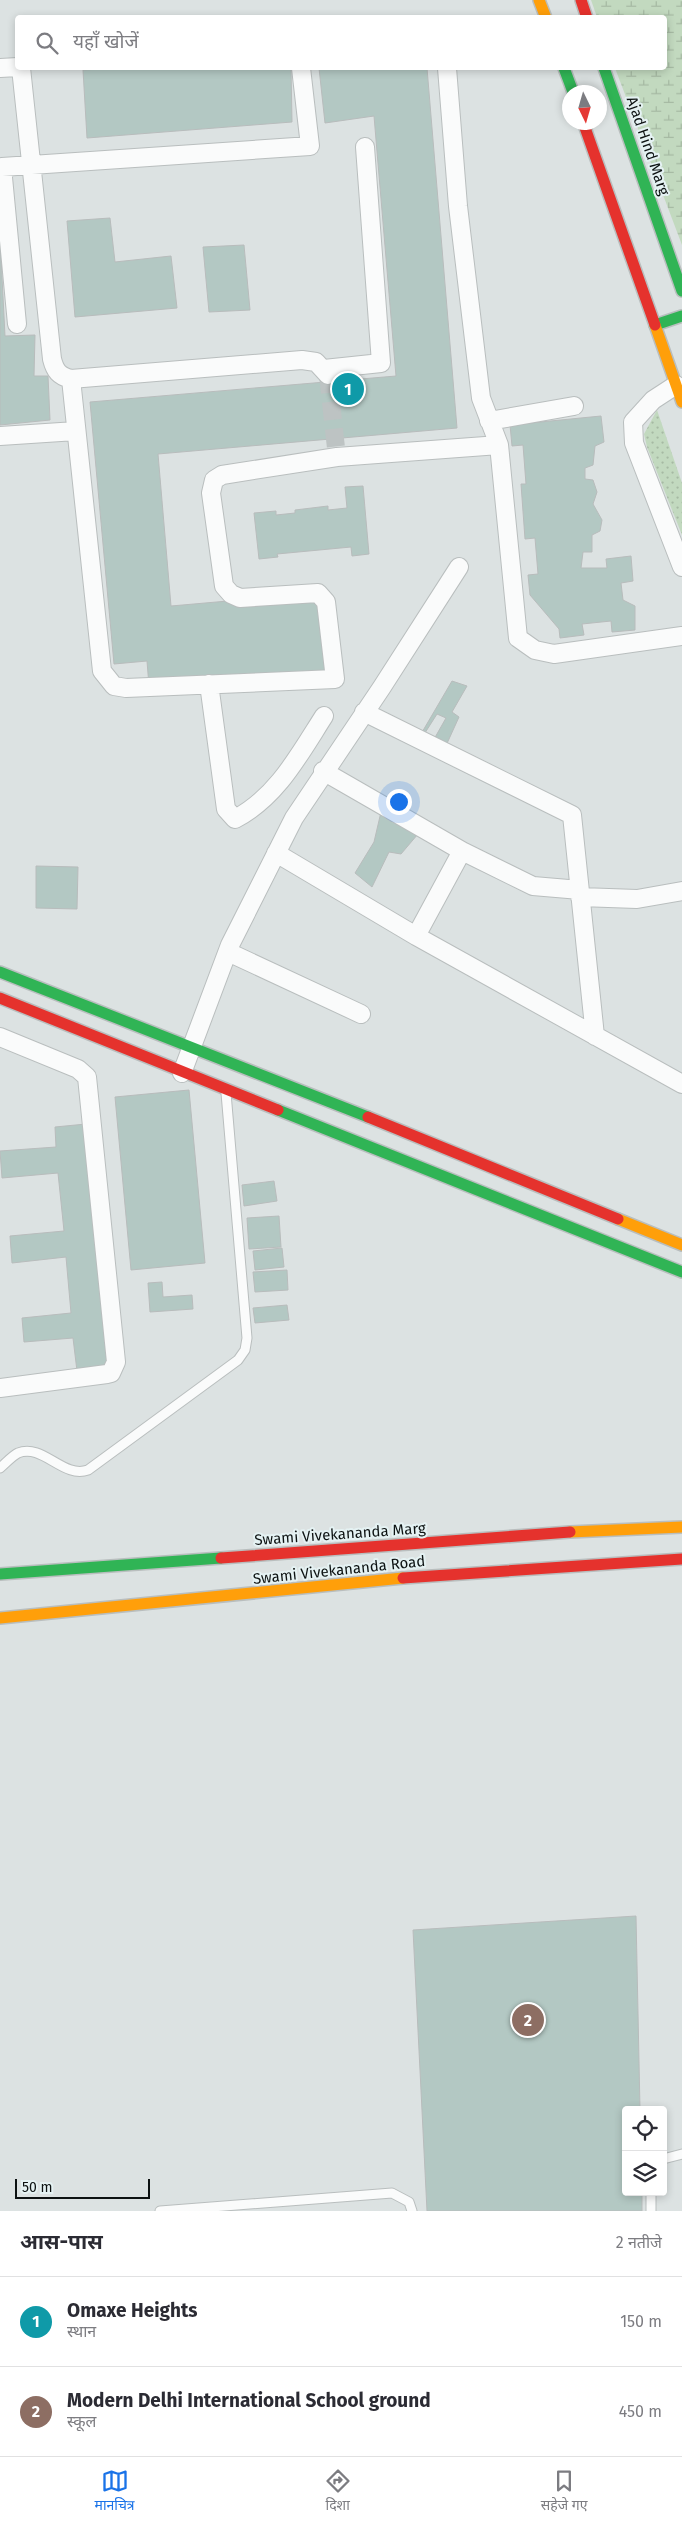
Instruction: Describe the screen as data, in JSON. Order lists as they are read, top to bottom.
{
  "streets": {
    "street": ["Ajad Hind Marg", "Swami Vivekananda Marg", "Swami Vivekananda Road"]
  },
  "scale_bar": "50 m",
  "north": "bottom",
  "page": {
    "search": "यहाँ खोजें",
    "pins": ["1", "2"],
    "scale": "50 m",
    "heading": ["आस-पास", "2 नतीजे"],
    "list": [
      {
        "mark": "1",
        "name": "Omaxe Heights",
        "note": "स्थान",
        "value": "150 m"
      },
      {
        "mark": "2",
        "name": "Modern Delhi International School ground",
        "note": "स्कूल",
        "value": "450 m"
      }
    ],
    "nav": ["मानचित्र", "दिशा", "सहेजे गए"]
  }
}
